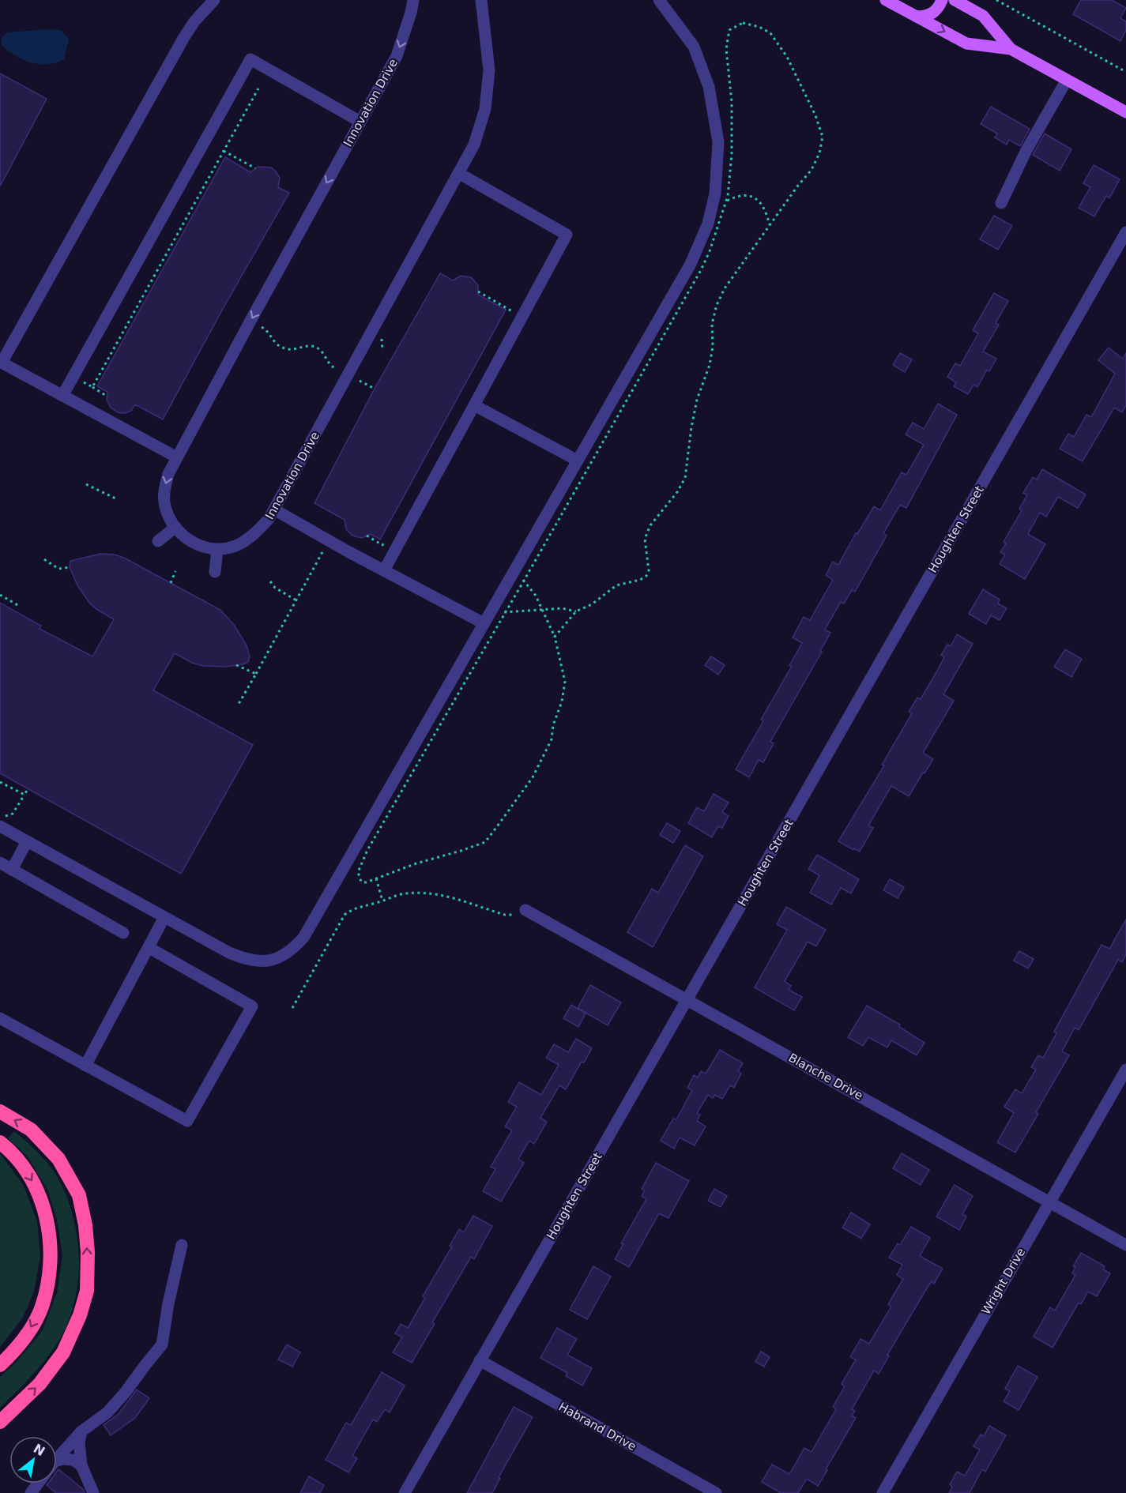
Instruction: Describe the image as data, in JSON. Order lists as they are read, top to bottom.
{
  "streets": {
    "street": [
      "Innovation Drive",
      "Houghten Street",
      "Blanche Drive",
      "Wright Drive",
      "Habrand Drive"
    ]
  },
  "crossings": [
    ["Houghten Street", "Blanche Drive"],
    ["Houghten Street", "Habrand Drive"],
    ["Blanche Drive", "Wright Drive"]
  ],
  "one_way": ["Innovation Drive"],
  "north": "top right"
}
